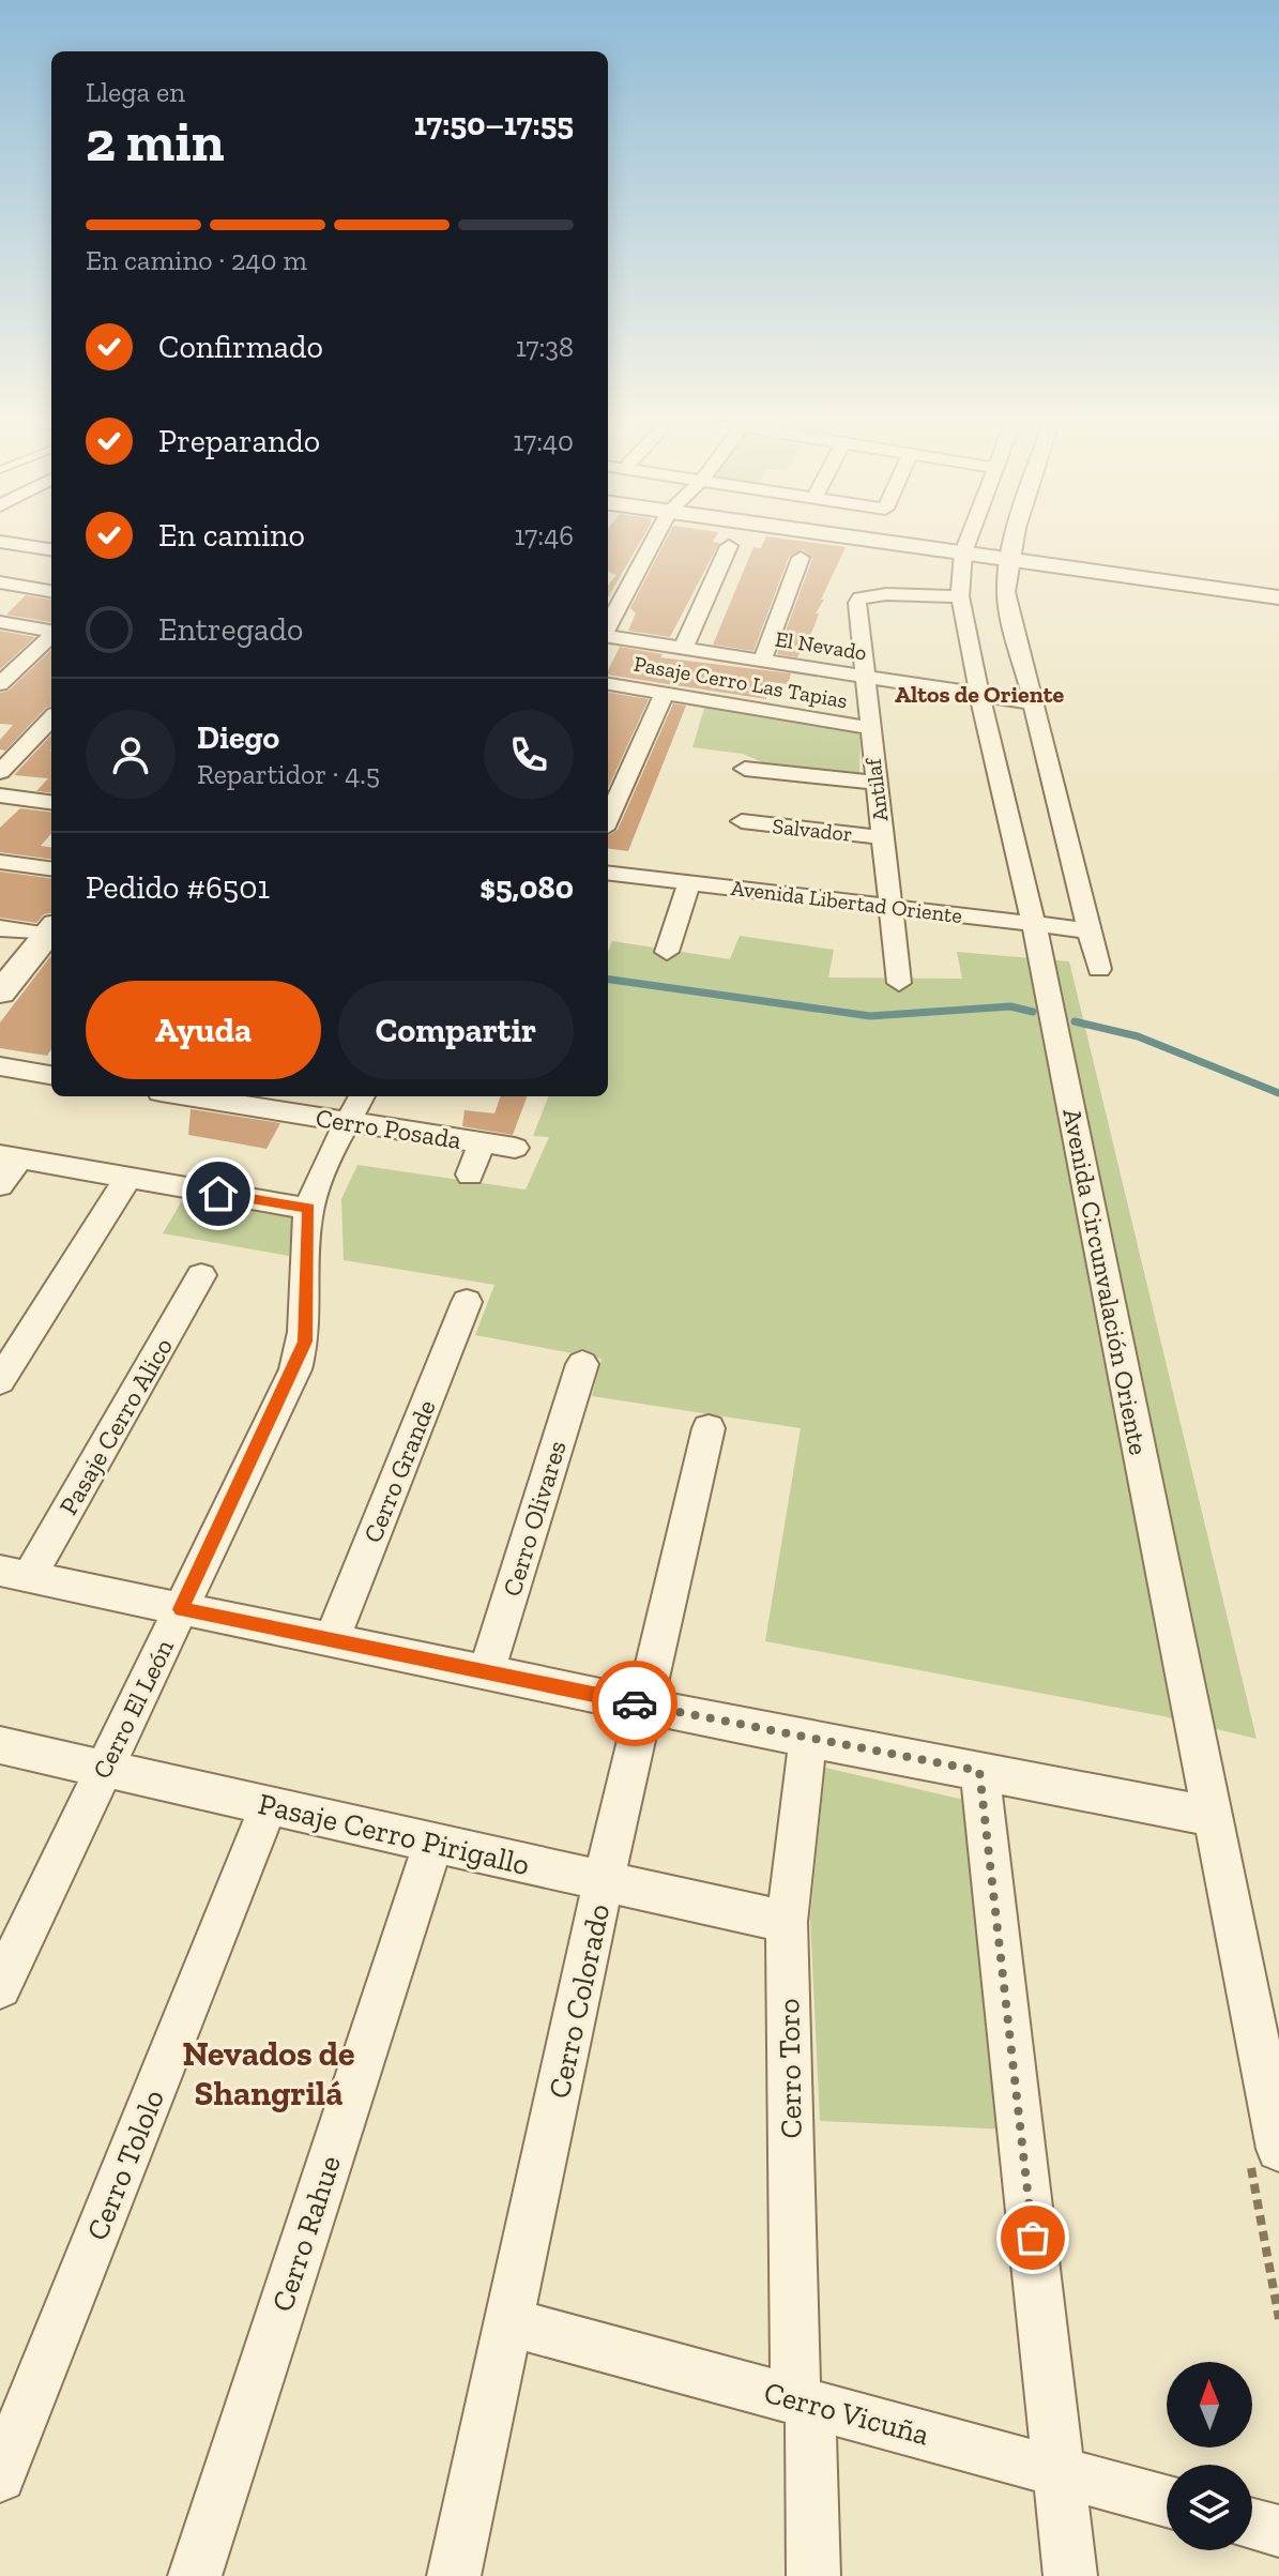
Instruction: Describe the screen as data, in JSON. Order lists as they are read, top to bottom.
{
  "streets": {
    "street": [
      "El Nevado",
      "Pasaje Cerro Las Tapias",
      "Antilaf",
      "Salvador",
      "Avenida Libertad Oriente",
      "Cerro Posada",
      "Avenida Circunvalación Oriente",
      "Pasaje Cerro Alico",
      "Cerro Grande",
      "Cerro Olivares",
      "Cerro El León",
      "Pasaje Cerro Pirigallo",
      "Cerro Colorado",
      "Cerro Toro",
      "Cerro Tololo",
      "Cerro Rahue",
      "Cerro Vicuña"
    ]
  },
  "crossings": [
    ["El Nevado", "Antilaf"],
    ["El Nevado", "Avenida Circunvalación Oriente"],
    ["Pasaje Cerro Las Tapias", "Antilaf"],
    ["Antilaf", "Salvador"],
    ["Antilaf", "Avenida Libertad Oriente"],
    ["Antilaf", "Avenida Circunvalación Oriente"],
    ["Avenida Libertad Oriente", "Avenida Circunvalación Oriente"],
    ["Cerro Posada", "Cerro El León"],
    ["Cerro El León", "Pasaje Cerro Pirigallo"],
    ["Pasaje Cerro Pirigallo", "Cerro Colorado"],
    ["Pasaje Cerro Pirigallo", "Cerro Toro"],
    ["Pasaje Cerro Pirigallo", "Cerro Tololo"],
    ["Pasaje Cerro Pirigallo", "Cerro Rahue"],
    ["Cerro Colorado", "Cerro Vicuña"],
    ["Cerro Toro", "Cerro Vicuña"]
  ],
  "districts": ["Altos de Oriente", "Nevados de Shangrilá"],
  "north": "top",
  "page": {
    "heading": ["2 min", "Llega en", "17:50–17:55"],
    "panel": [
      "Diego",
      "Repartidor · 4.5",
      "Pedido #6501",
      "$5,080"
    ],
    "bar": "En camino · 240 m",
    "list": [
      ["Confirmado", "17:38"],
      ["Preparando", "17:40"],
      ["En camino", "17:46"],
      "Entregado"
    ],
    "buttons": ["Ayuda", "Compartir"]
  }
}
